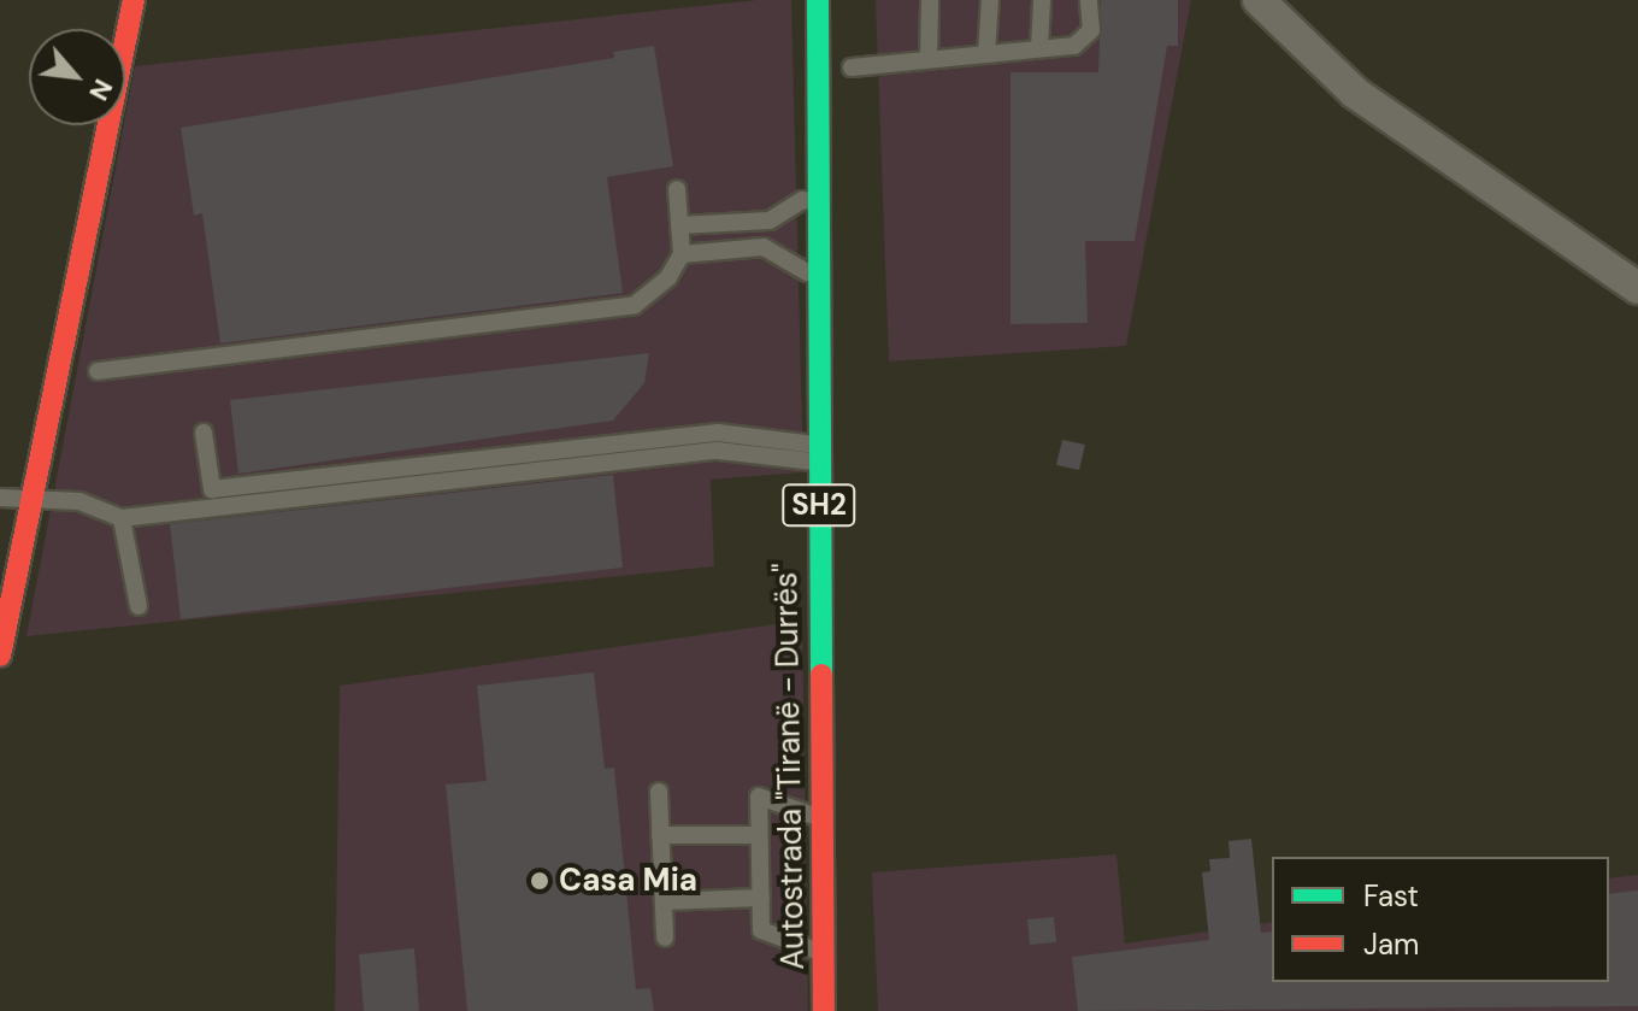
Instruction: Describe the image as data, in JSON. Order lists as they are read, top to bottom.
{
  "streets": {
    "main road": ["SH2", "Autostrada \"Tiranë - Durrës\""]
  },
  "places": ["Casa Mia"],
  "legend": ["Fast", "Jam"],
  "north": "bottom right"
}
